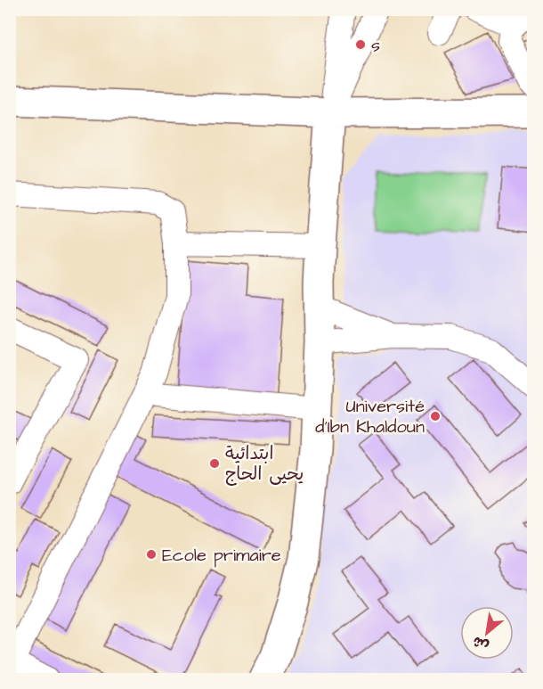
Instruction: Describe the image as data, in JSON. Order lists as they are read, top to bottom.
{
  "places": [
    "s",
    "Université d'Ibn Khaldoun",
    "ابتدائية يحيى الحاج",
    "Ecole primaire"
  ],
  "north": "bottom left"
}
